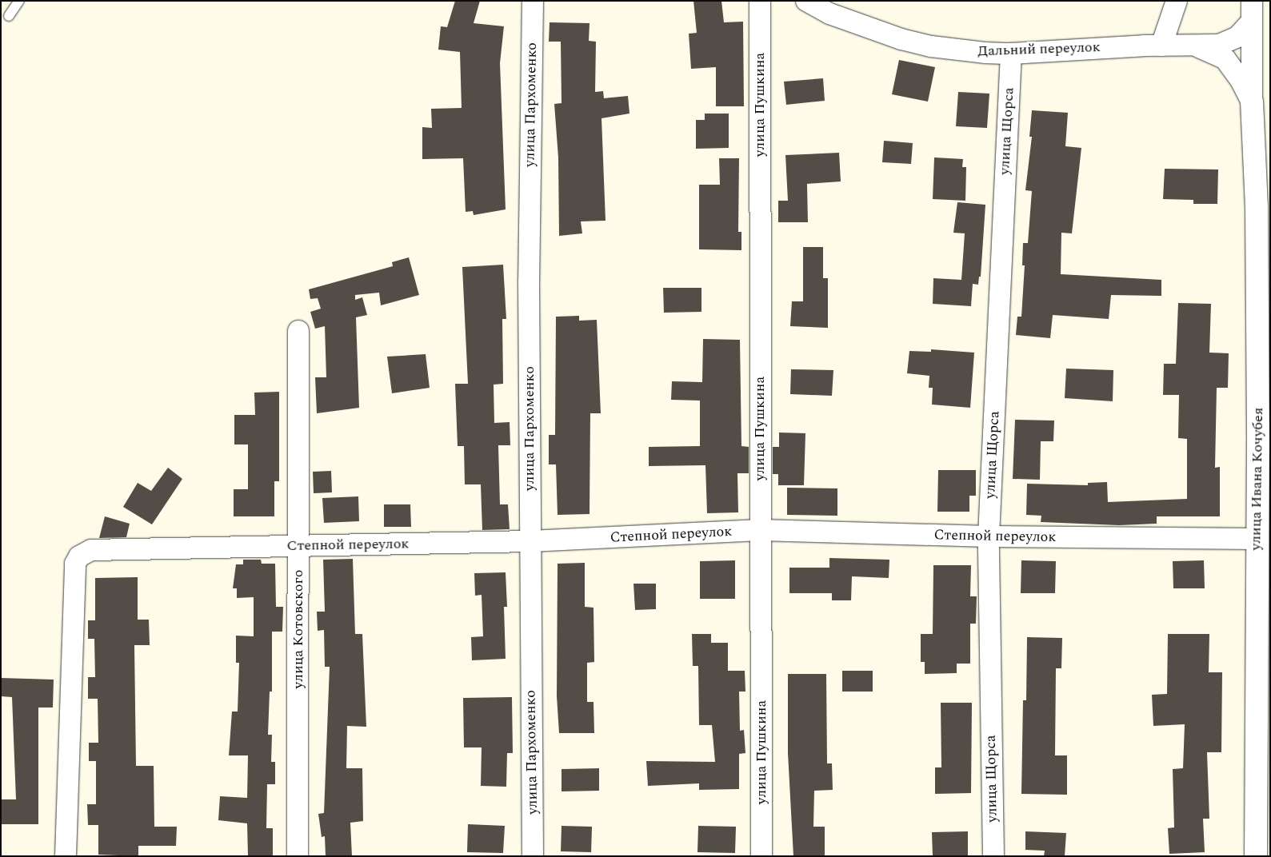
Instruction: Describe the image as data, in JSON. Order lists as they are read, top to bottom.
{
  "streets": {
    "street": [
      "Дальний переулок",
      "улица Пархоменко",
      "улица Пушкина",
      "улица Щорса",
      "улица Ивана Кочубея",
      "Степной переулок",
      "улица Котовского"
    ]
  },
  "crossings": [
    ["Дальний переулок", "улица Щорса"],
    ["улица Пархоменко", "Степной переулок"],
    ["улица Пушкина", "Степной переулок"],
    ["улица Щорса", "Степной переулок"],
    ["улица Ивана Кочубея", "Степной переулок"],
    ["Степной переулок", "улица Котовского"]
  ]
}
